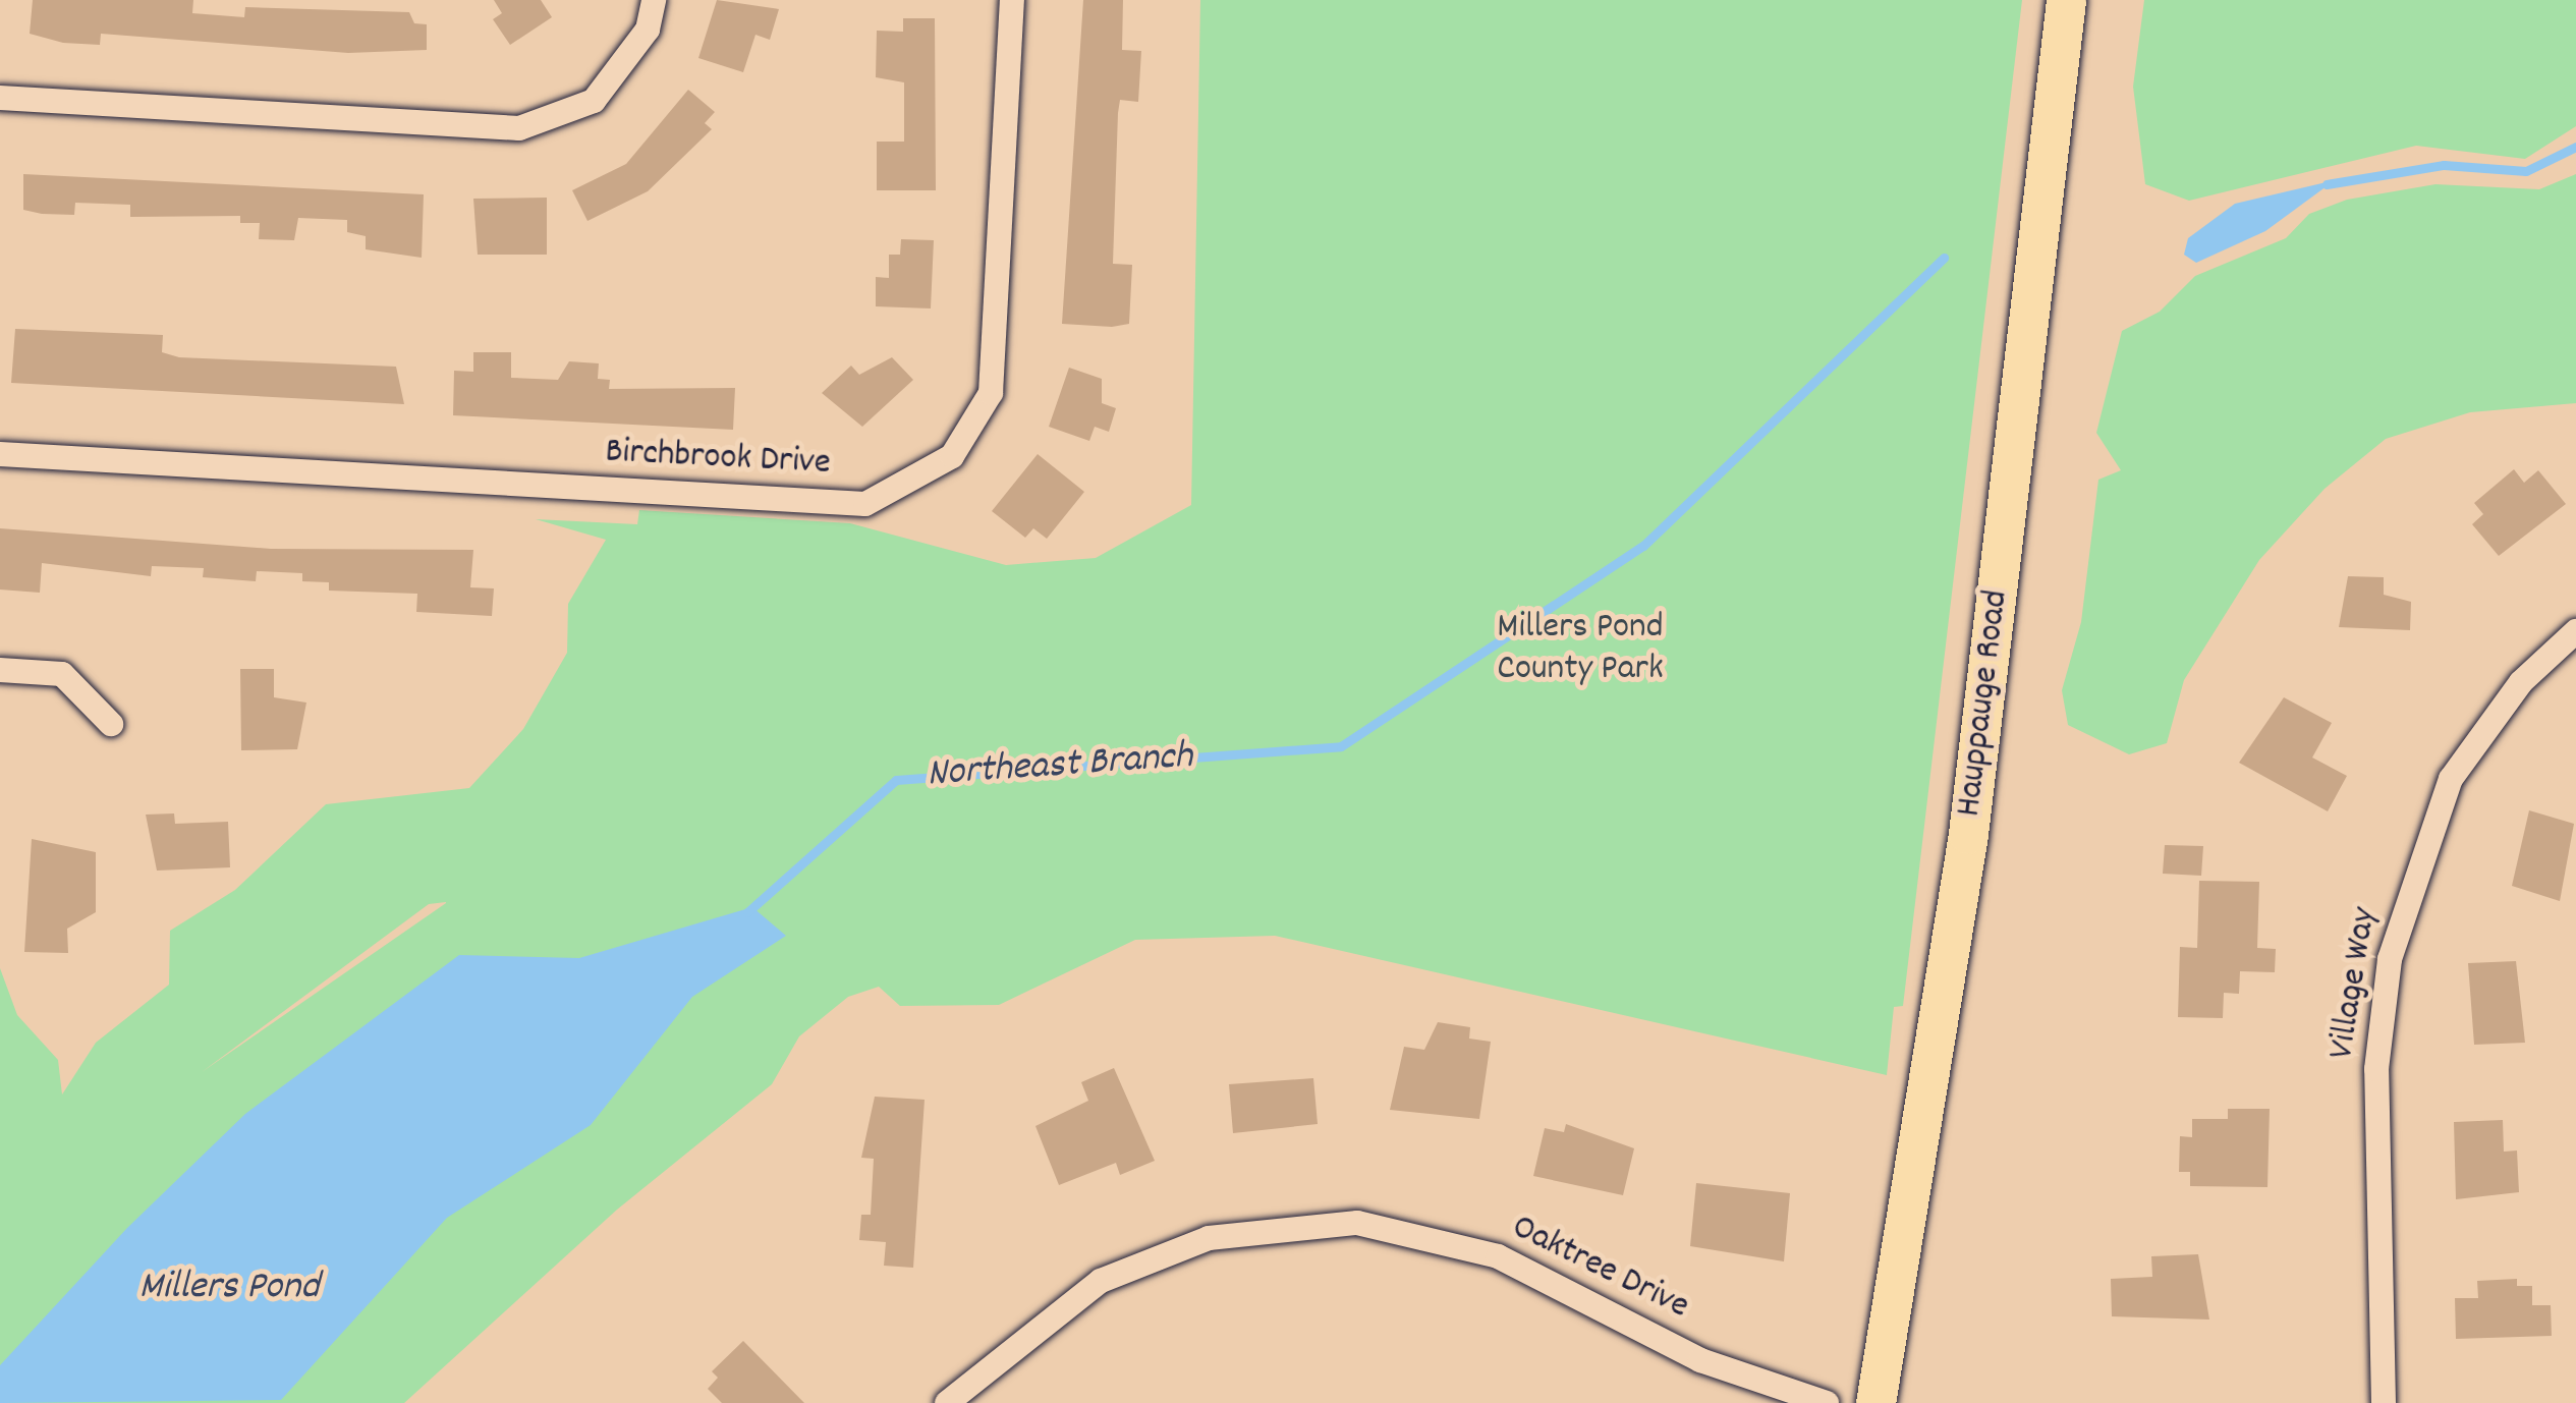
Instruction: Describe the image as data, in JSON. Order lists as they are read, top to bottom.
{
  "streets": {
    "main road": ["Hauppauge Road"],
    "street": ["Birchbrook Drive", "Village Way", "Oaktree Drive"]
  },
  "water": ["Northeast Branch", "Millers Pond"],
  "parks": ["Millers Pond County Park"]
}
